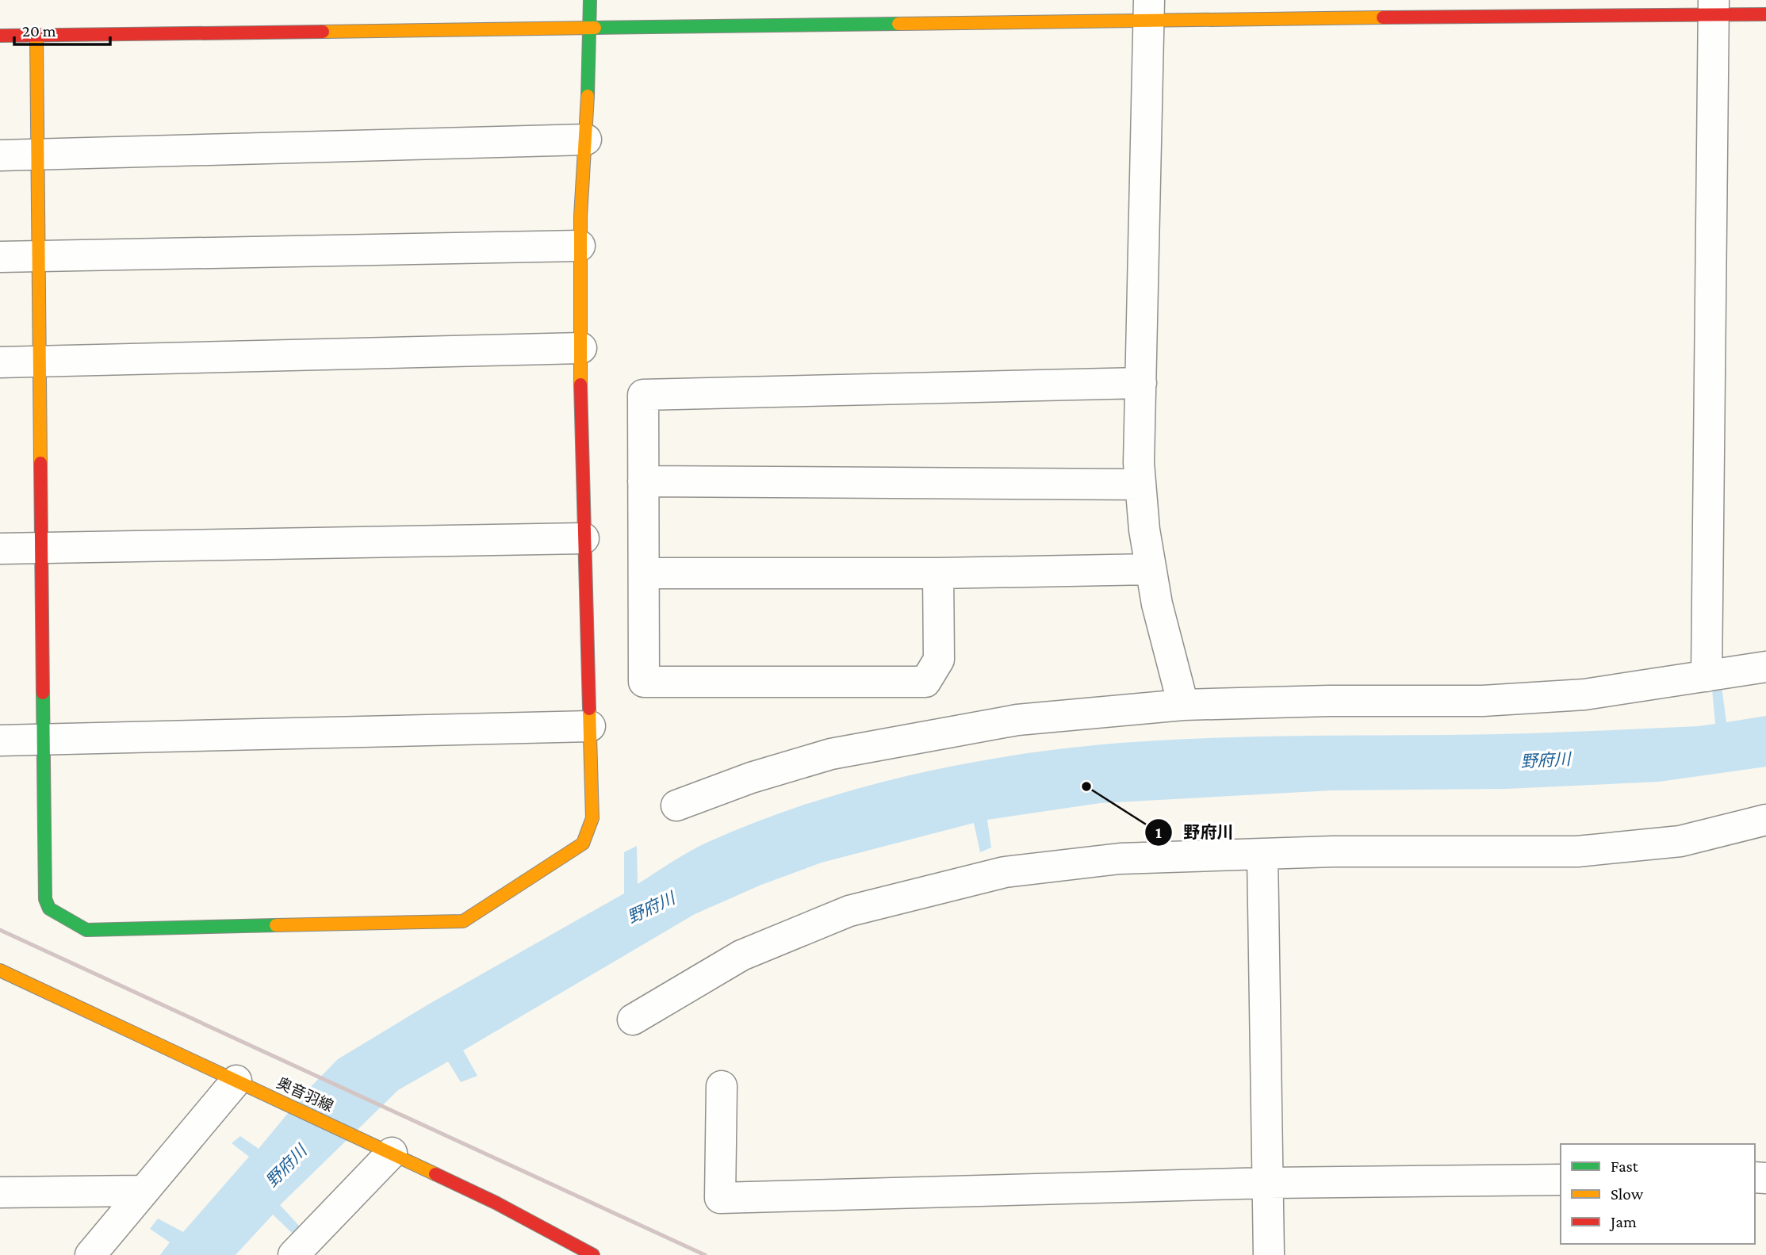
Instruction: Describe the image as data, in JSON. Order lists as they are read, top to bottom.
{
  "streets": {
    "street": ["奥音羽線"]
  },
  "water": ["野府川"],
  "places": ["野府川"],
  "legend": ["Fast", "Slow", "Jam"],
  "scale_bar": "20 m"
}
